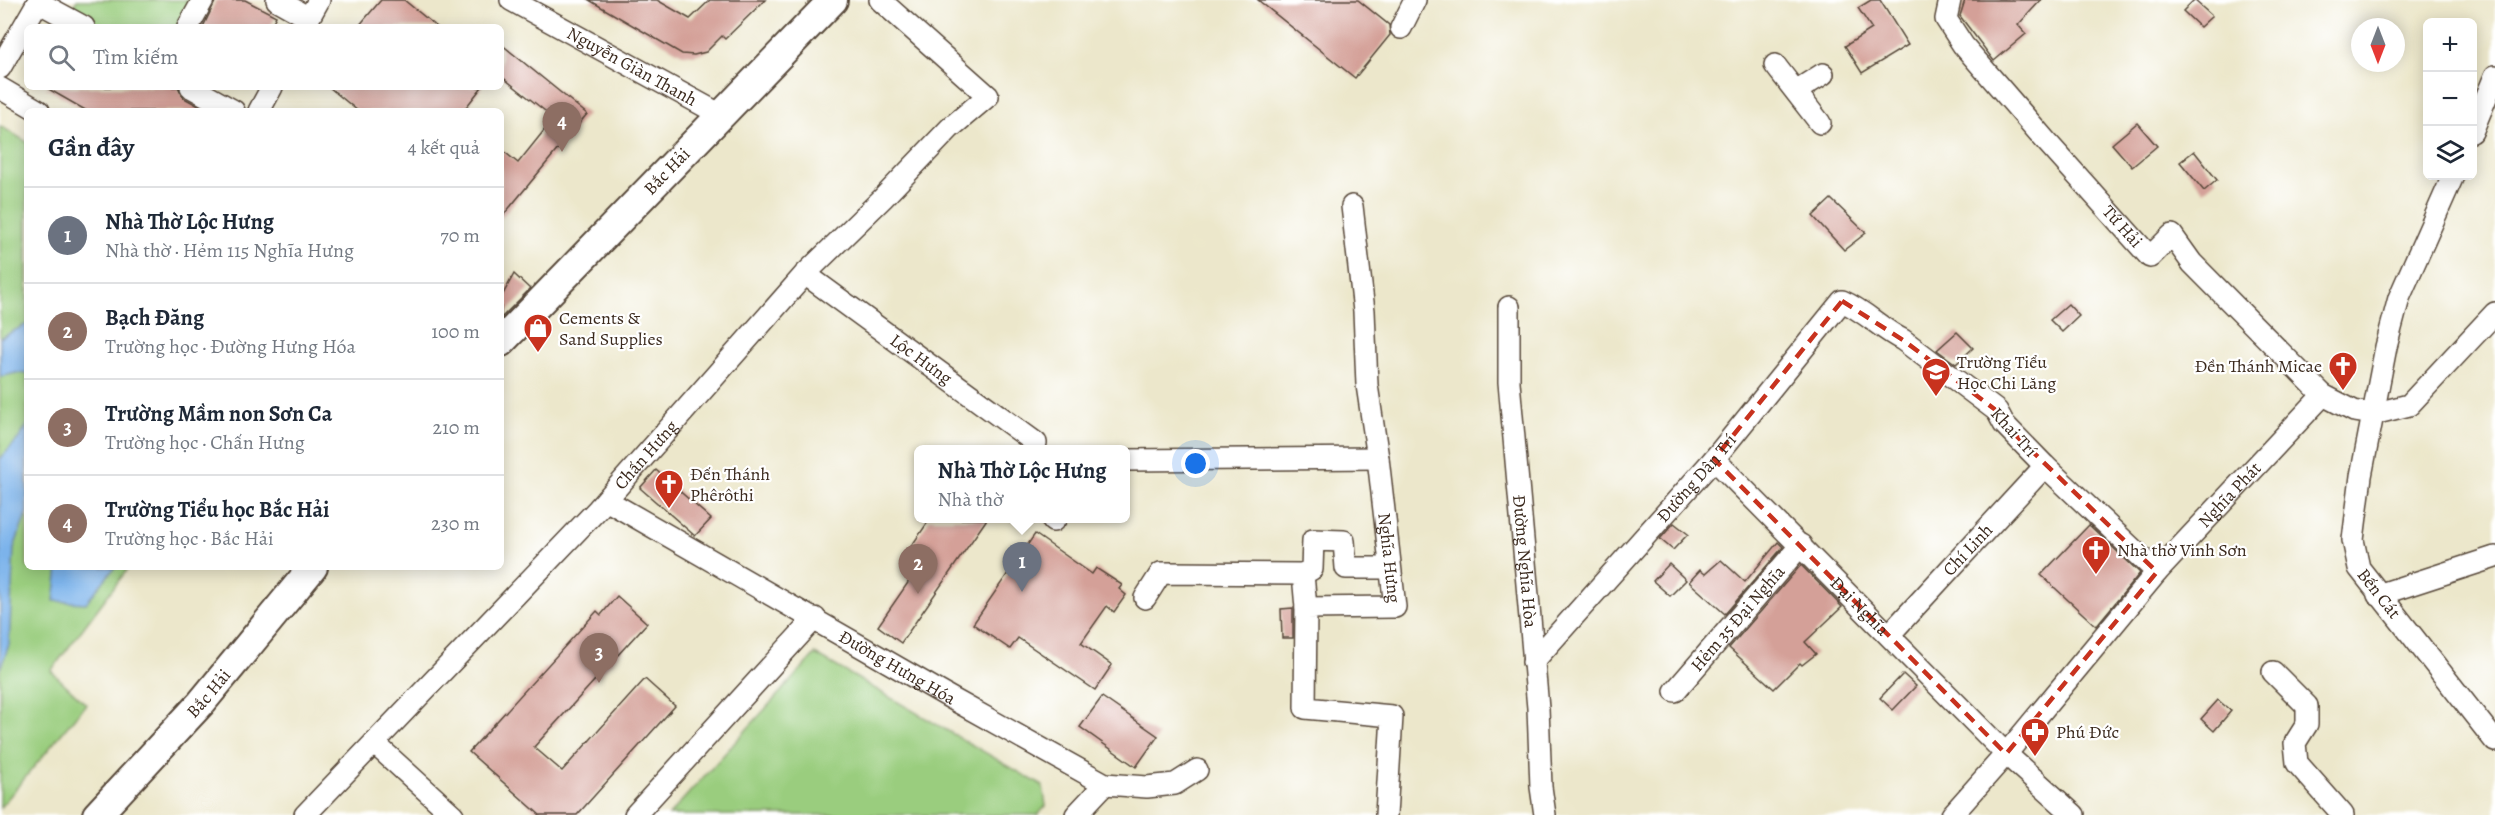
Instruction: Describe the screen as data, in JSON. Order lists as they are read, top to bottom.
{
  "streets": {
    "street": [
      "Nguyễn Giàn Thanh",
      "Bắc Hải",
      "Tứ Hải",
      "Lộc Hưng",
      "Khai Trí",
      "Chấn Hưng",
      "Đường Dân Trí",
      "Nghĩa Phát",
      "Chí Linh",
      "Nghĩa Hưng",
      "Đường Nghĩa Hòa",
      "Bến Cát",
      "Đại Nghĩa",
      "Hẻm 35 Đại Nghĩa",
      "Đường Hưng Hóa"
    ]
  },
  "crossings": [
    ["Nguyễn Giàn Thanh", "Bắc Hải"],
    ["Tứ Hải", "Nghĩa Phát"],
    ["Lộc Hưng", "Chấn Hưng"],
    ["Khai Trí", "Đường Dân Trí"],
    ["Khai Trí", "Nghĩa Phát"],
    ["Khai Trí", "Chí Linh"],
    ["Chấn Hưng", "Đường Hưng Hóa"],
    ["Đường Dân Trí", "Đường Nghĩa Hòa"],
    ["Đường Dân Trí", "Đại Nghĩa"],
    ["Nghĩa Phát", "Đại Nghĩa"],
    ["Chí Linh", "Đại Nghĩa"],
    ["Đại Nghĩa", "Hẻm 35 Đại Nghĩa"]
  ],
  "places": {
    "shop": ["Cements & Sand Supplies"],
    "church": ["Đền Thánh Micae", "Đến Thánh Phêrôthi", "Nhà thờ Vinh Sơn"],
    "school or university": ["Trường Tiểu Học Chi Lăng"],
    "pharmacy": ["Phú Đức"]
  },
  "north": "bottom",
  "page": {
    "map_buttons": ["+", "−"],
    "search": "Tìm kiếm",
    "pins": [
      "4",
      "1",
      "2",
      "3"
    ],
    "heading": ["Gần đây", "4 kết quả"],
    "list": [
      {
        "mark": "1",
        "name": "Nhà Thờ Lộc Hưng",
        "note": "Nhà thờ · Hẻm 115 Nghĩa Hưng",
        "value": "70 m"
      },
      {
        "mark": "2",
        "name": "Bạch Đăng",
        "note": "Trường học · Đường Hưng Hóa",
        "value": "100 m"
      },
      {
        "mark": "3",
        "name": "Trường Mầm non Sơn Ca",
        "note": "Trường học · Chấn Hưng",
        "value": "210 m"
      },
      {
        "mark": "4",
        "name": "Trường Tiểu học Bắc Hải",
        "note": "Trường học · Bắc Hải",
        "value": "230 m"
      }
    ],
    "popup": ["Nhà Thờ Lộc Hưng", "Nhà thờ"]
  }
}
